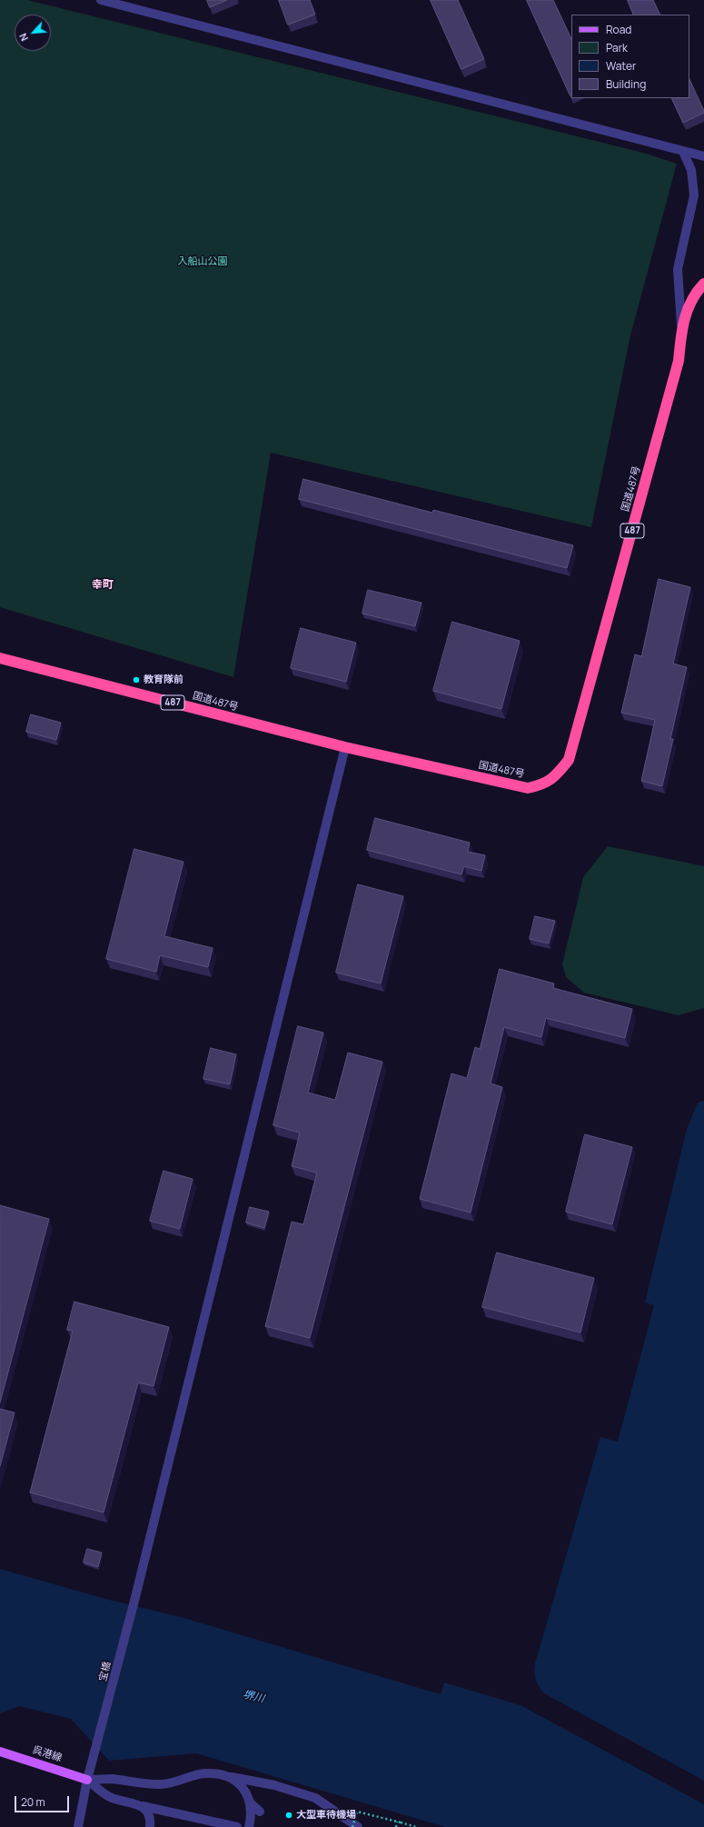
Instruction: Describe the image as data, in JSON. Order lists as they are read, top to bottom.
{
  "streets": {
    "highway": ["国道487号", "487"],
    "main road": ["呉港線"],
    "street": ["宝橋"]
  },
  "crossings": [
    ["国道487号", "宝橋"],
    ["宝橋", "呉港線"]
  ],
  "districts": ["幸町"],
  "water": ["堺川"],
  "parks": ["入船山公園"],
  "places": ["教育隊前", "大型車待機場"],
  "legend": [
    "Road",
    "Park",
    "Water",
    "Building"
  ],
  "scale_bar": "20 m",
  "north": "bottom left"
}
